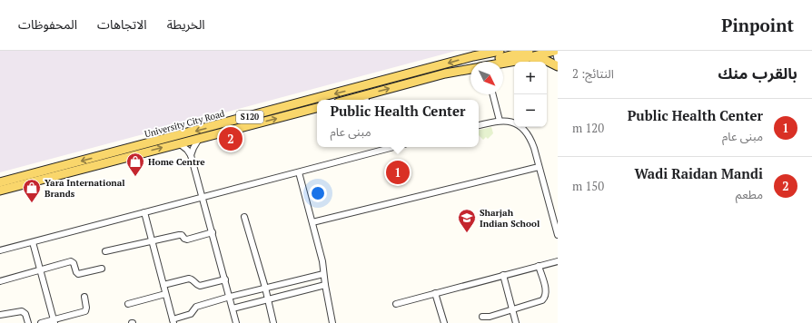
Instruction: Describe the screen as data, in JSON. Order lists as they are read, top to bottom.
{
  "streets": {
    "main road": ["S120", "University City Road"]
  },
  "places": {
    "shop": ["Home Centre", "Yara International Brands"],
    "school or university": ["Sharjah Indian School"]
  },
  "north": "bottom right",
  "page": {
    "header": "Pinpoint",
    "nav": ["الخريطة", "الاتجاهات", "المحفوظات"],
    "heading": ["بالقرب منك", "النتائج: 2"],
    "map_buttons": ["+", "−"],
    "list": [
      {
        "mark": "1",
        "name": "Public Health Center",
        "note": "مبنى عام",
        "value": "120 m"
      },
      {
        "mark": "2",
        "name": "Wadi Raidan Mandi",
        "note": "مطعم",
        "value": "150 m"
      }
    ],
    "popup": ["Public Health Center", "مبنى عام"],
    "pins": ["2", "1"]
  }
}
